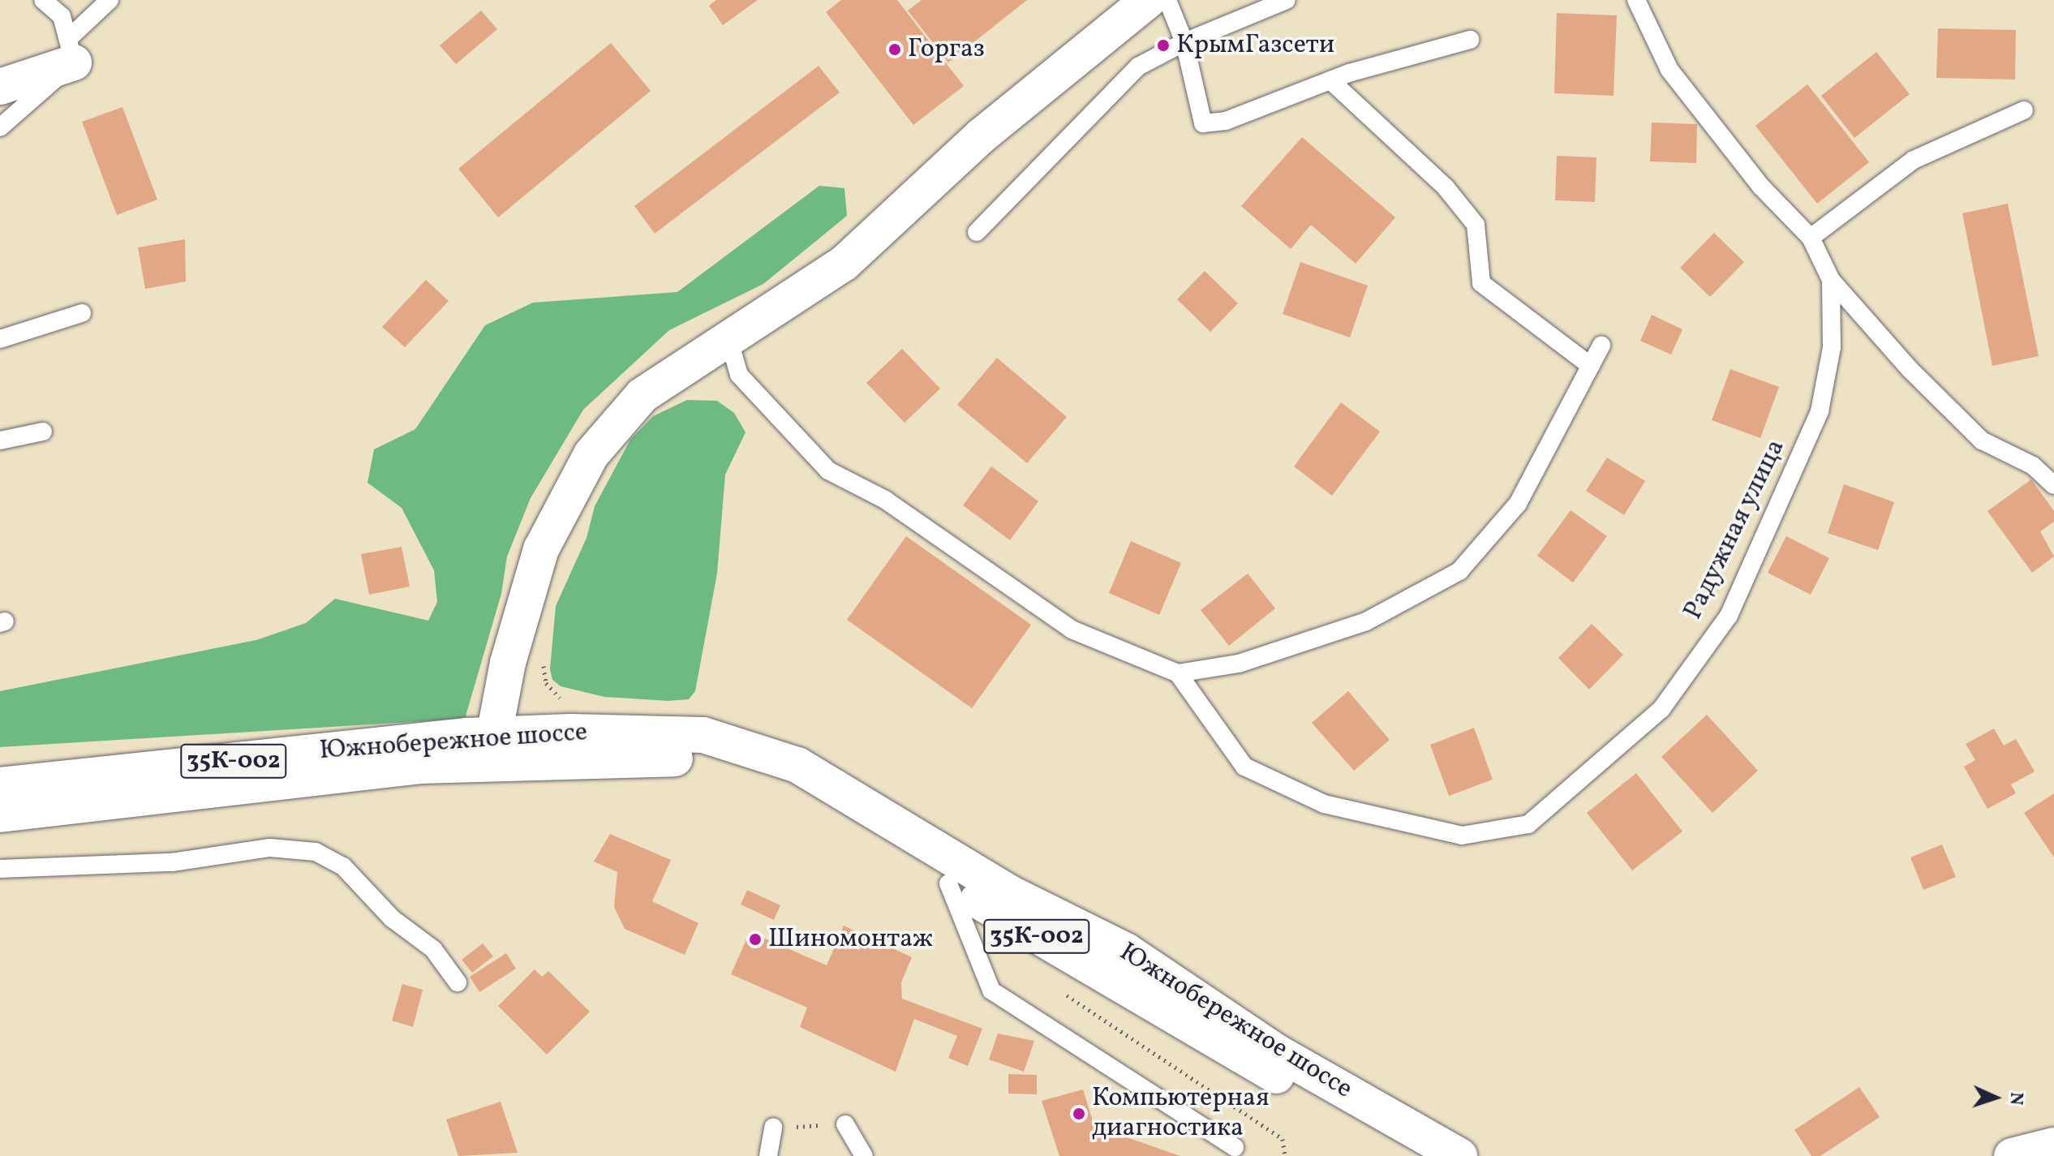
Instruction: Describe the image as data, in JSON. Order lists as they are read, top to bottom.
{
  "streets": {
    "main road": ["Южнобережное шоссе", "35К-002"],
    "lane": ["Радужная улица"]
  },
  "places": [
    "КрымГазсети",
    "Горгаз",
    "Шиномонтаж",
    "Компьютерная диагностика"
  ],
  "north": "right"
}
